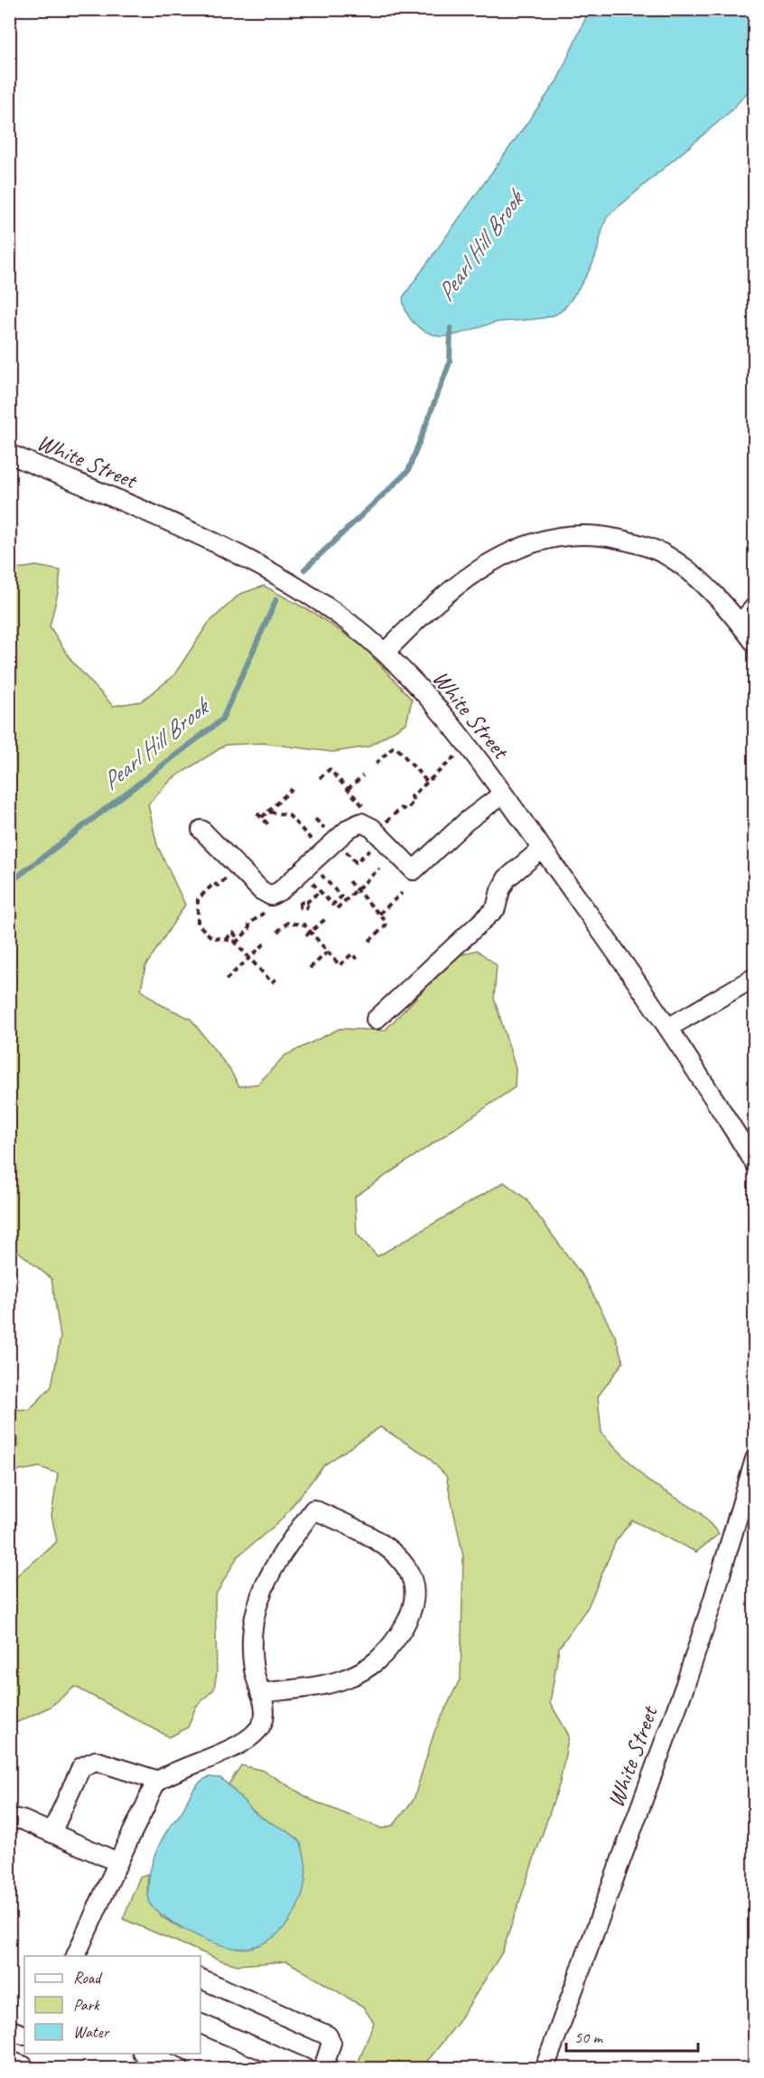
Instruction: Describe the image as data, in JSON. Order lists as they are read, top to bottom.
{
  "streets": {
    "street": ["White Street"]
  },
  "water": ["Pearl Hill Brook"],
  "legend": ["Road", "Park", "Water"],
  "scale_bar": "50 m"
}
